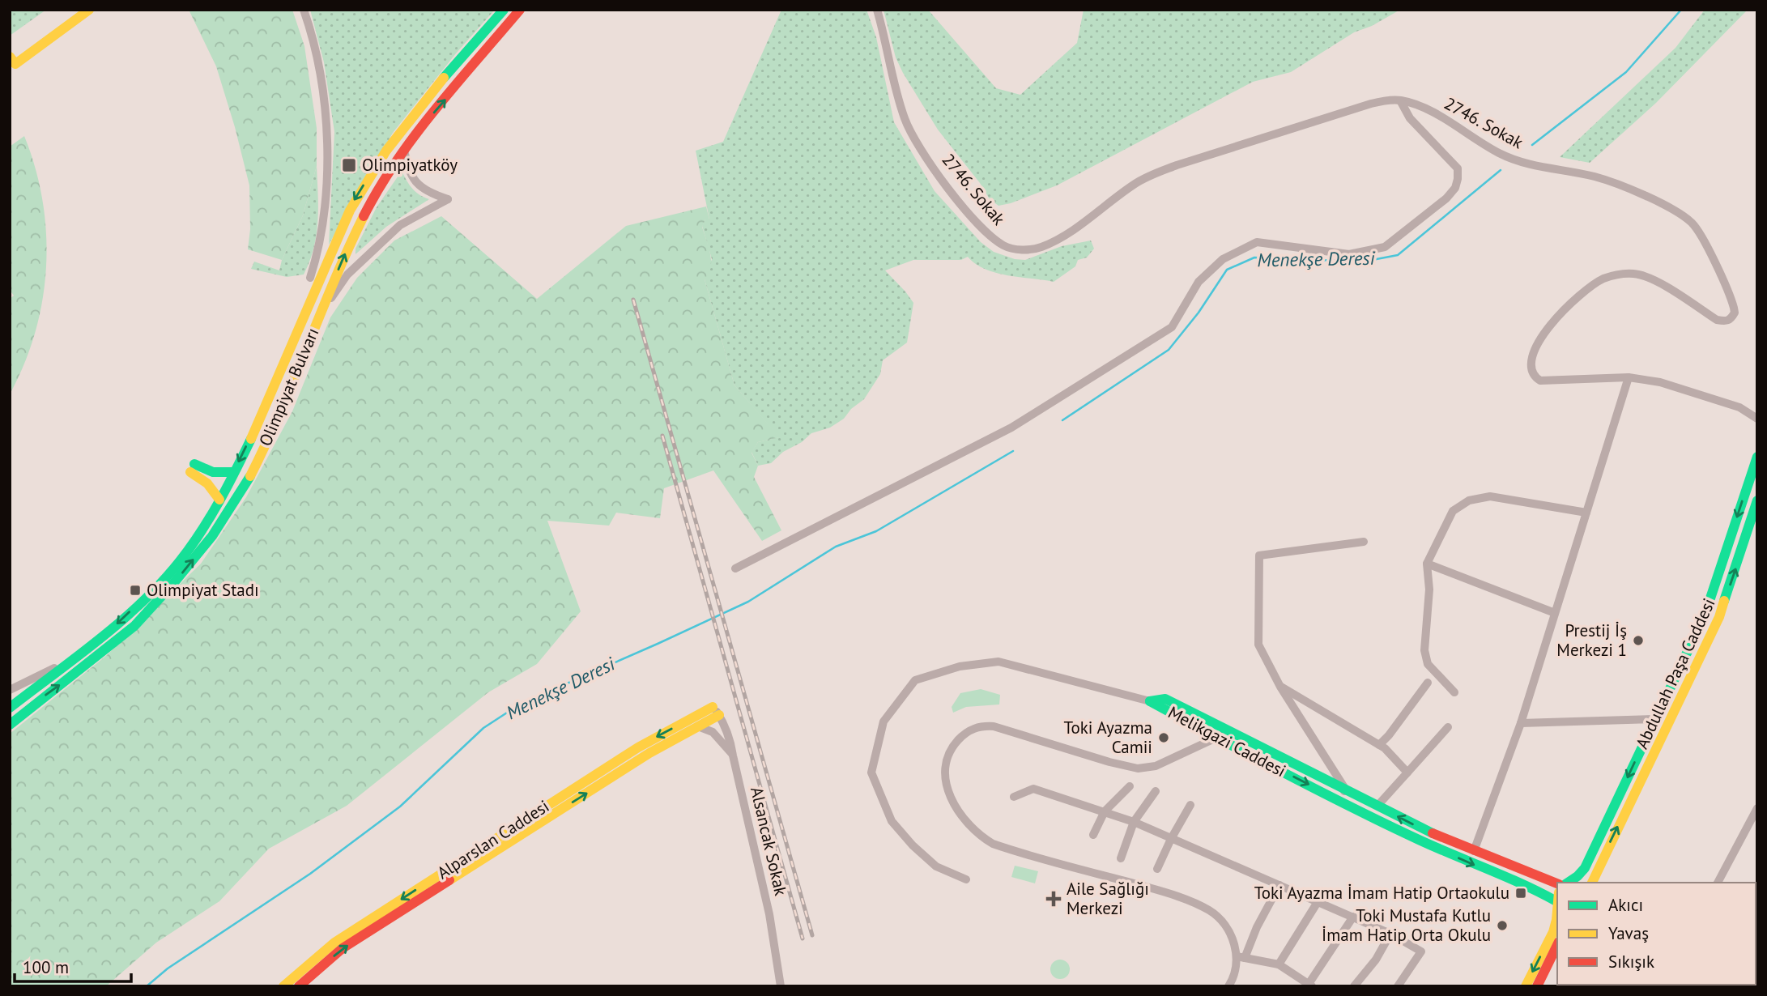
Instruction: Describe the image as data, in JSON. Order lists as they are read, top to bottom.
{
  "streets": {
    "main road": [
      "Olimpiyat Bulvarı",
      "Abdullah Paşa Caddesi",
      "Melikgazi Caddesi",
      "Alparslan Caddesi"
    ],
    "street": ["2746. Sokak", "Alsancak Sokak"]
  },
  "crossings": [
    ["Alparslan Caddesi", "Alsancak Sokak"]
  ],
  "water": ["Menekşe Deresi"],
  "places": {
    "transit": ["Olimpiyatköy", "Olimpiyat Stadı", "Toki Ayazma İmam Hatip Ortaokulu"],
    "other": ["Prestij İş Merkezi 1", "Toki Ayazma Camii", "Toki Mustafa Kutlu İmam Hatip Orta Okulu"],
    "health": ["Aile Sağlığı Merkezi"]
  },
  "legend": ["Akıcı", "Yavaş", "Sıkışık"],
  "scale_bar": "100 m"
}
